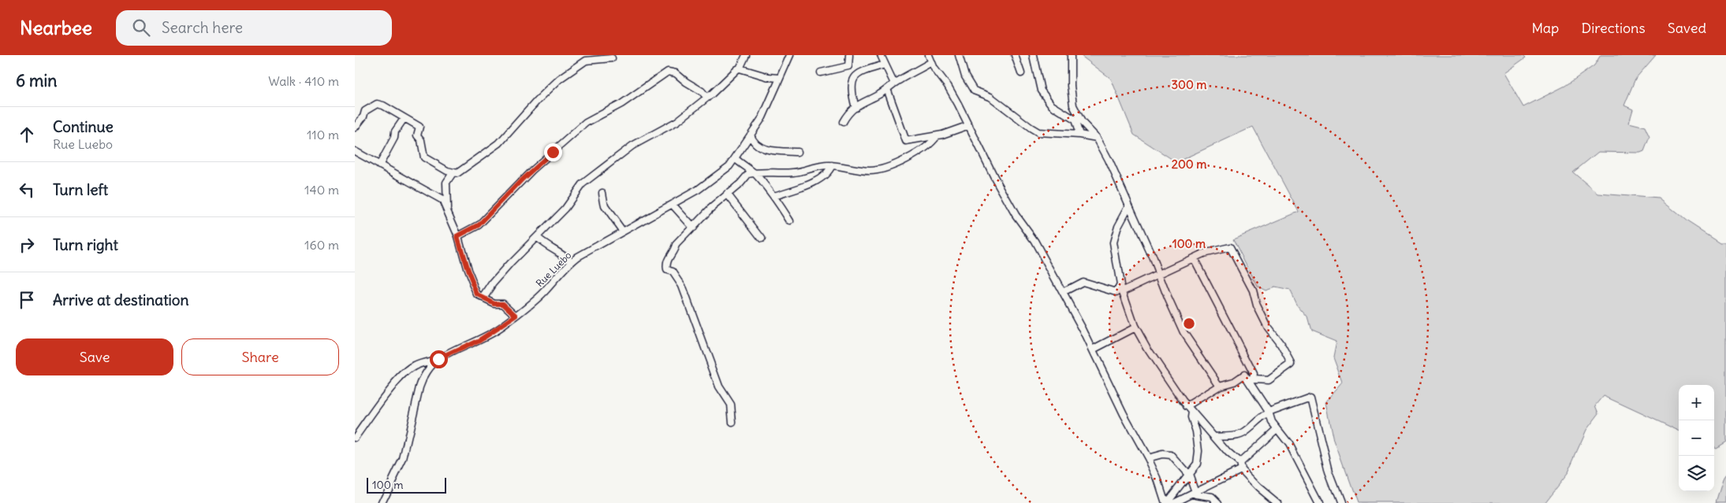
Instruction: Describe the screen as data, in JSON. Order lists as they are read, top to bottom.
{
  "streets": {
    "street": ["Rue Luebo"]
  },
  "scale_bar": "100 m",
  "page": {
    "header": "Nearbee",
    "search": "Search here",
    "nav": ["Map", "Directions", "Saved"],
    "heading": ["6 min", "Walk · 410 m"],
    "list": [
      ["Continue", "Rue Luebo", "110 m"],
      ["Turn left", "140 m"],
      ["Turn right", "160 m"],
      "Arrive at destination"
    ],
    "buttons": ["Save", "Share"],
    "map_buttons": ["+", "−"],
    "scale": "100 m"
  },
  "rings": ["300 m", "200 m", "100 m"]
}
